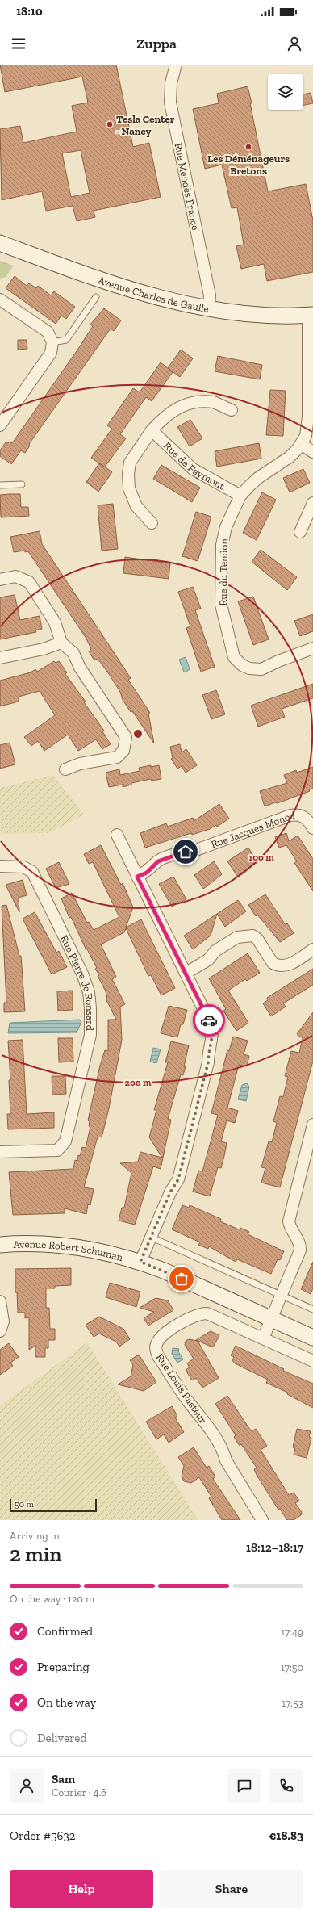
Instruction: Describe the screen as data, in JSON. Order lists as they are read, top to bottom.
{
  "streets": {
    "street": [
      "Rue Mendès France",
      "Avenue Charles de Gaulle",
      "Rue de Faymont",
      "Rue du Tendon",
      "Rue Jacques Monod",
      "Rue Pierre de Ronsard",
      "Avenue Robert Schuman",
      "Rue Louis Pasteur"
    ]
  },
  "crossings": [
    ["Rue Mendès France", "Avenue Charles de Gaulle"],
    ["Avenue Charles de Gaulle", "Rue du Tendon"],
    ["Rue de Faymont", "Rue du Tendon"]
  ],
  "places": ["Tesla Center - Nancy", "Les Déménageurs Bretons"],
  "scale_bar": "50 m",
  "page": {
    "status": "18:10",
    "header": "Zuppa",
    "scale": "50 m",
    "heading": ["2 min", "Arriving in", "18:12–18:17"],
    "panel": [
      "Sam",
      "Courier · 4.6",
      "Order #5632",
      "€18.83"
    ],
    "bar": "On the way · 120 m",
    "list": [
      ["Confirmed", "17:49"],
      ["Preparing", "17:50"],
      ["On the way", "17:53"],
      "Delivered"
    ],
    "buttons": ["Help", "Share"]
  },
  "rings": ["100 m", "200 m"]
}
